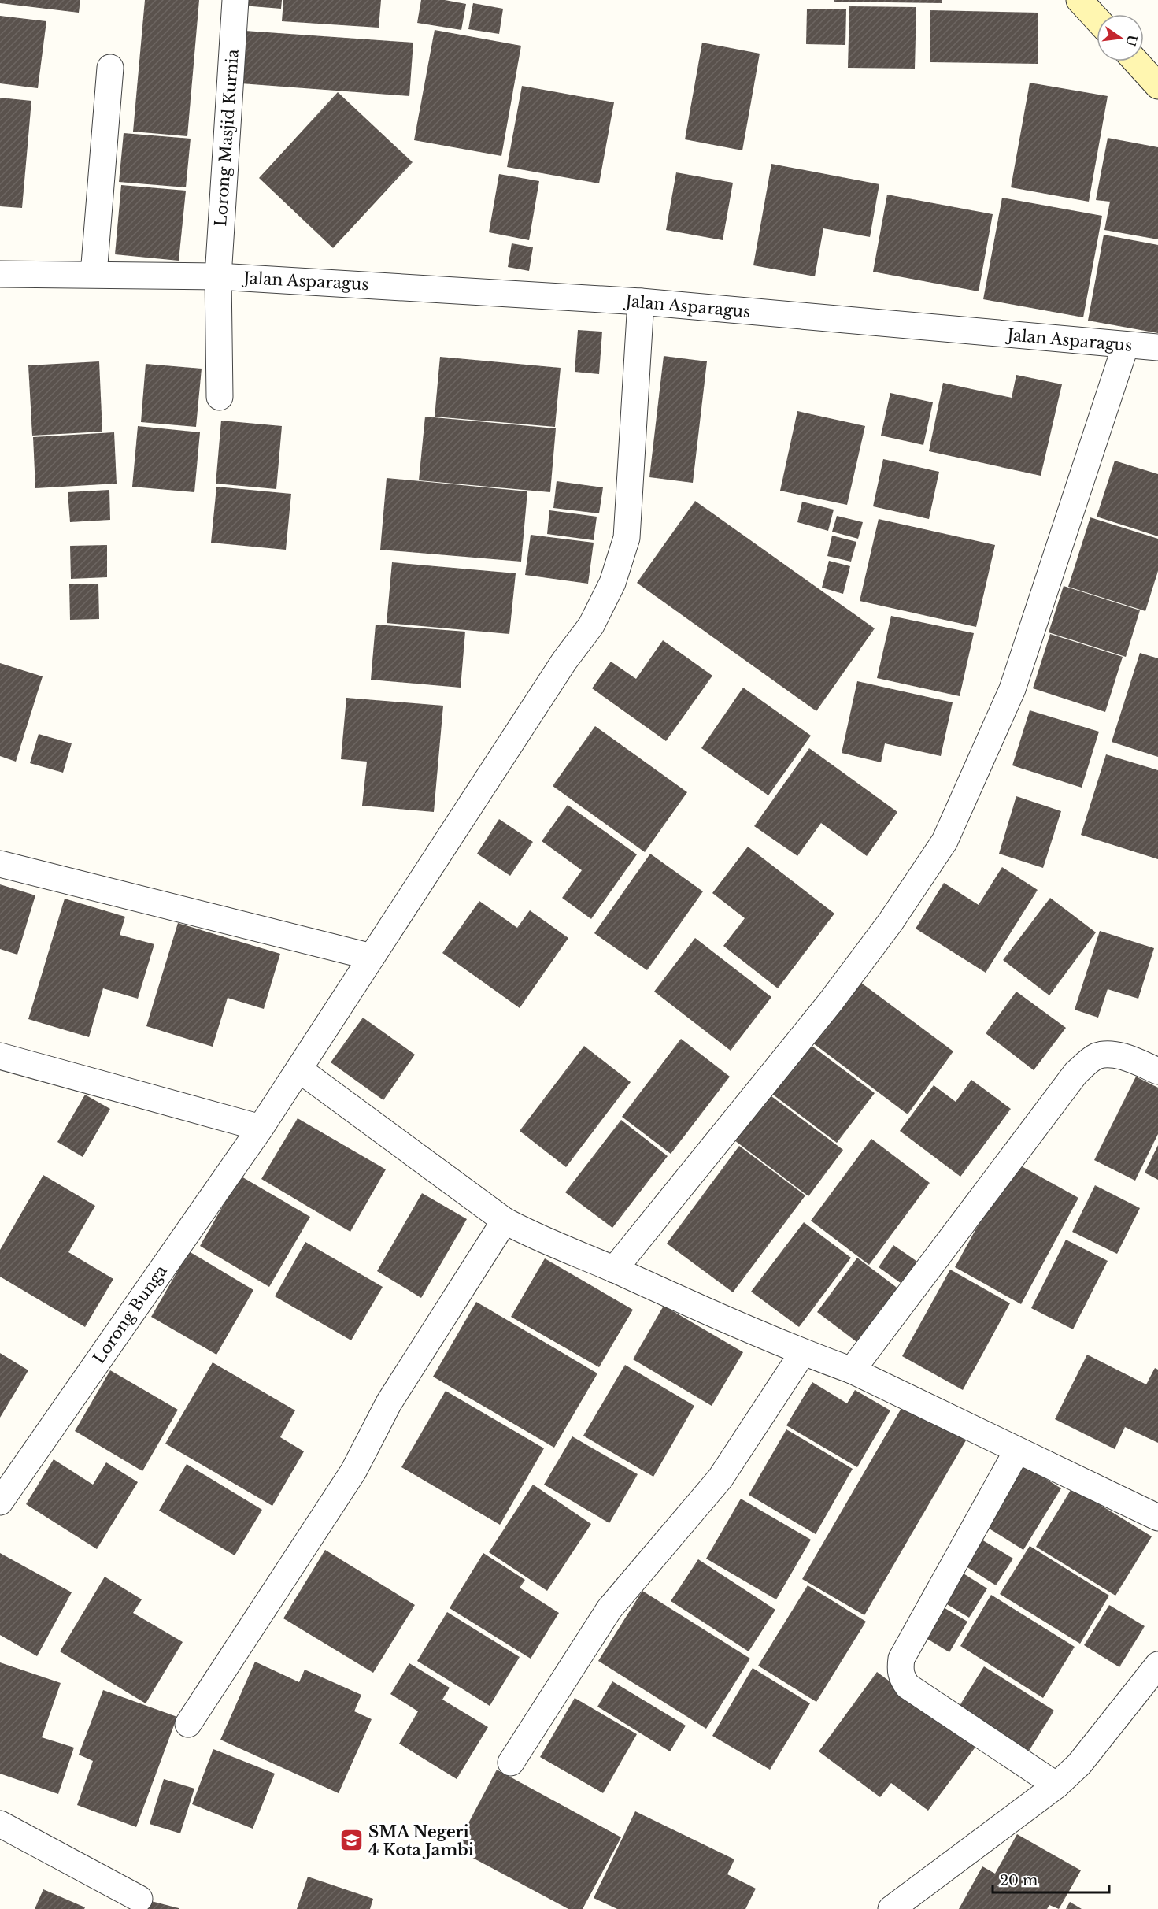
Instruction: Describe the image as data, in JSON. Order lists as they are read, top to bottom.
{
  "streets": {
    "street": ["Lorong Masjid Kurnia", "Jalan Asparagus", "Lorong Bunga"]
  },
  "crossings": [
    ["Lorong Masjid Kurnia", "Jalan Asparagus"],
    ["Jalan Asparagus", "Lorong Bunga"]
  ],
  "places": {
    "school or university": ["SMA Negeri 4 Kota Jambi"]
  },
  "scale_bar": "20 m",
  "north": "right"
}
